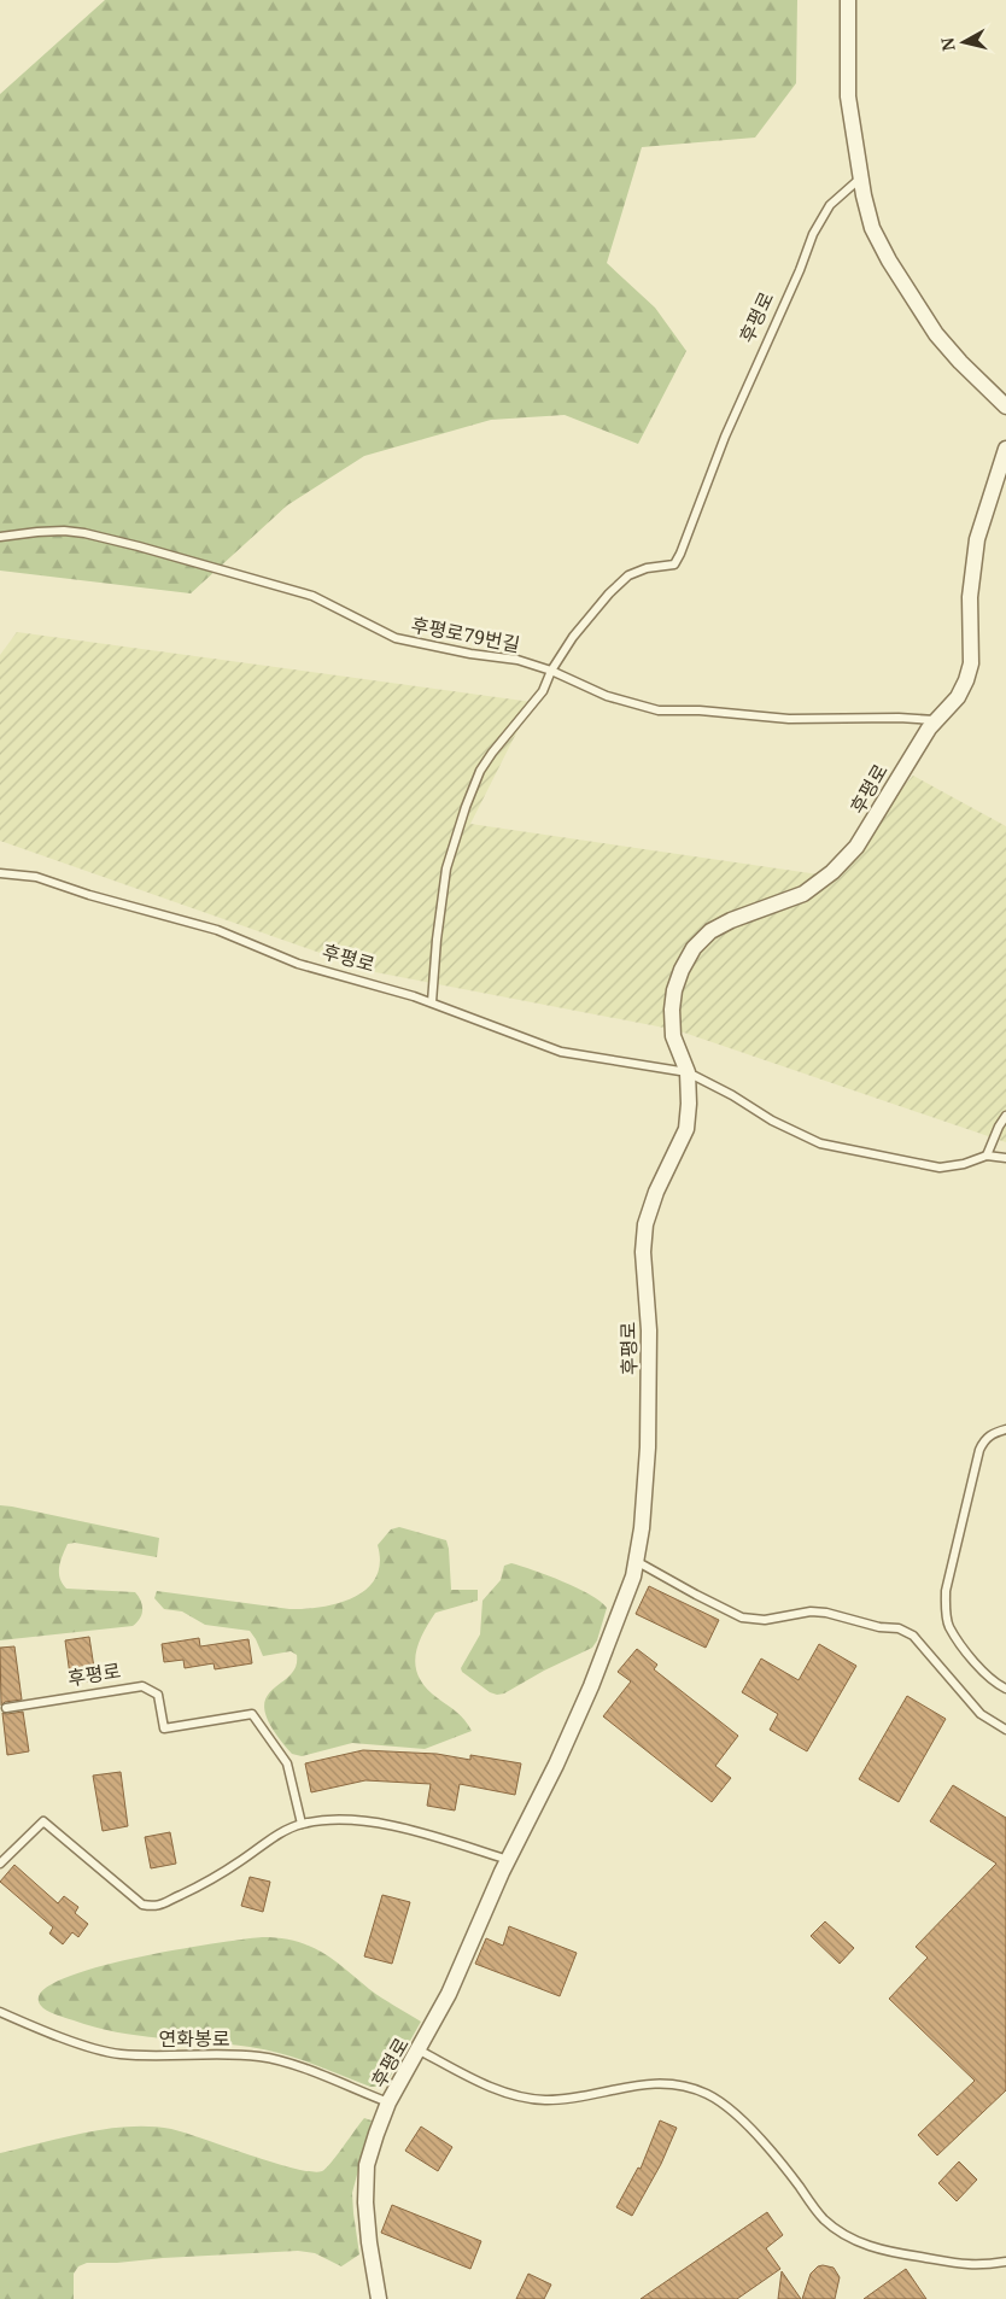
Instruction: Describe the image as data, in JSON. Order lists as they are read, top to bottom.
{
  "streets": {
    "street": ["후평로"],
    "lane": ["후평로79번길", "연화봉로"]
  },
  "crossings": [
    ["후평로", "후평로79번길"],
    ["후평로", "연화봉로"]
  ],
  "north": "left"
}
